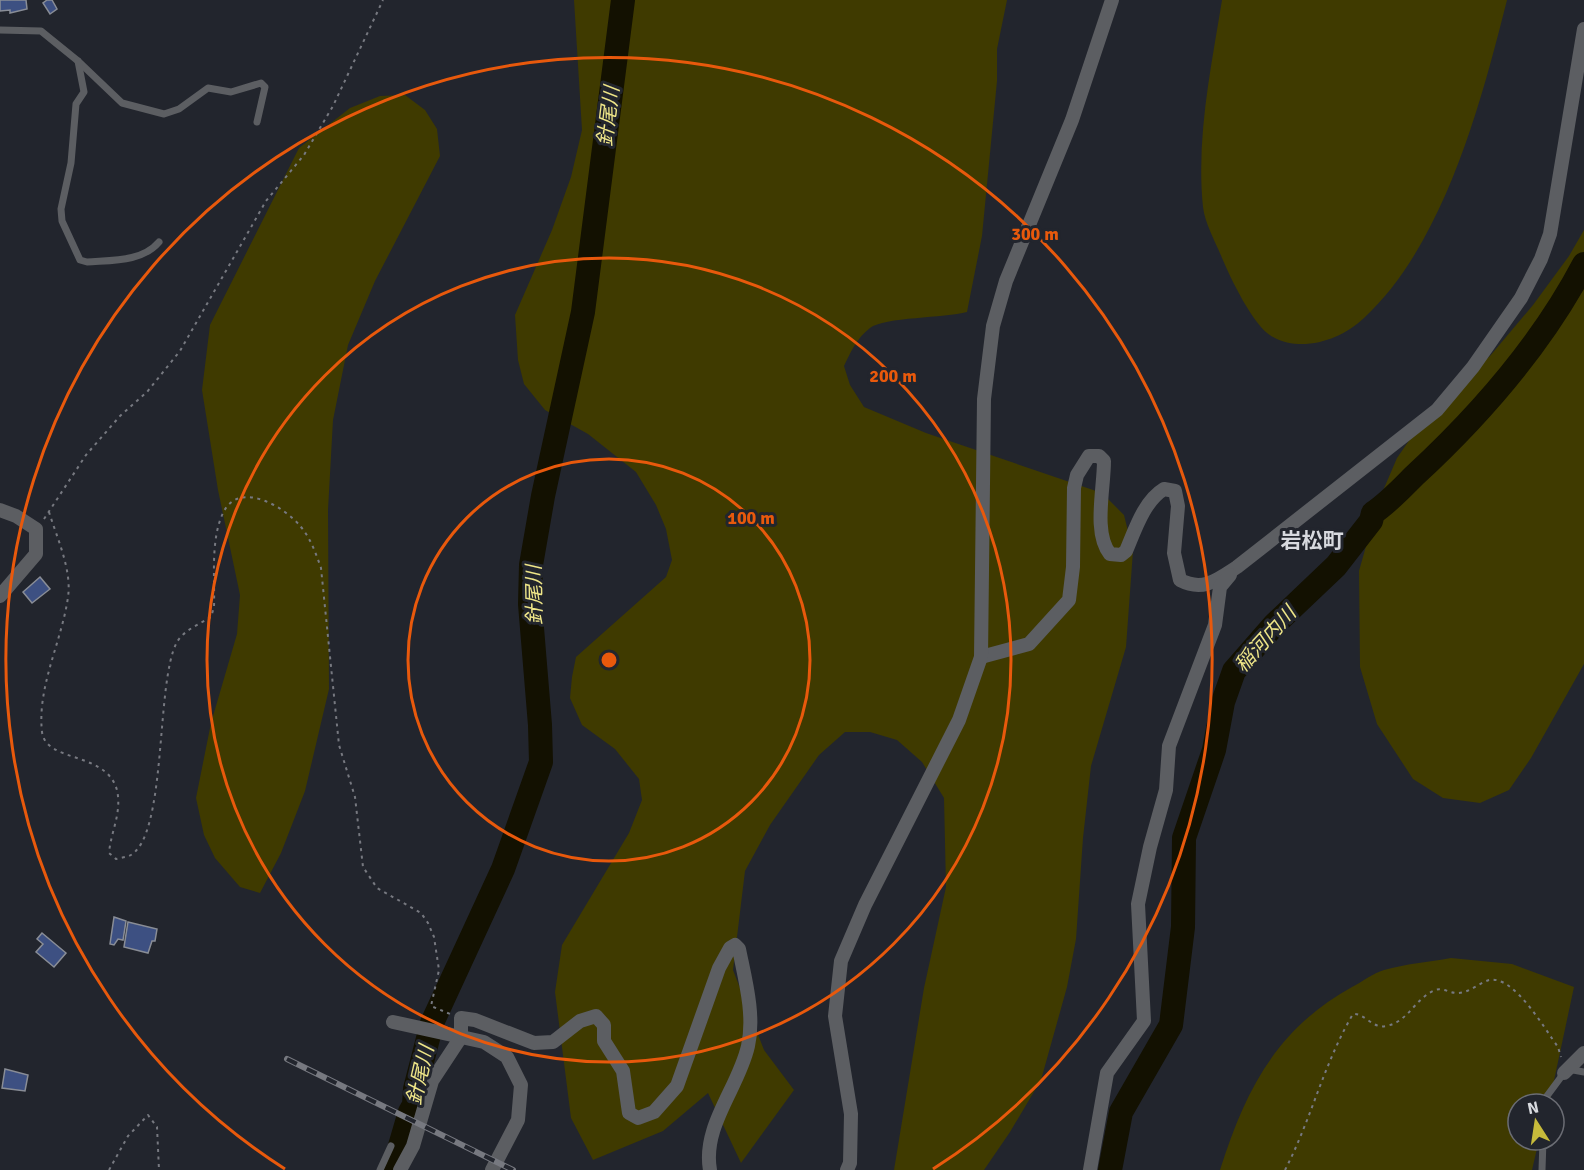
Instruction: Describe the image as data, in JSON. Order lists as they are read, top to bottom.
{
  "districts": ["岩松町"],
  "water": ["針尾川", "稲河内川"],
  "north": "top",
  "rings": ["300 m", "200 m", "100 m"]
}
